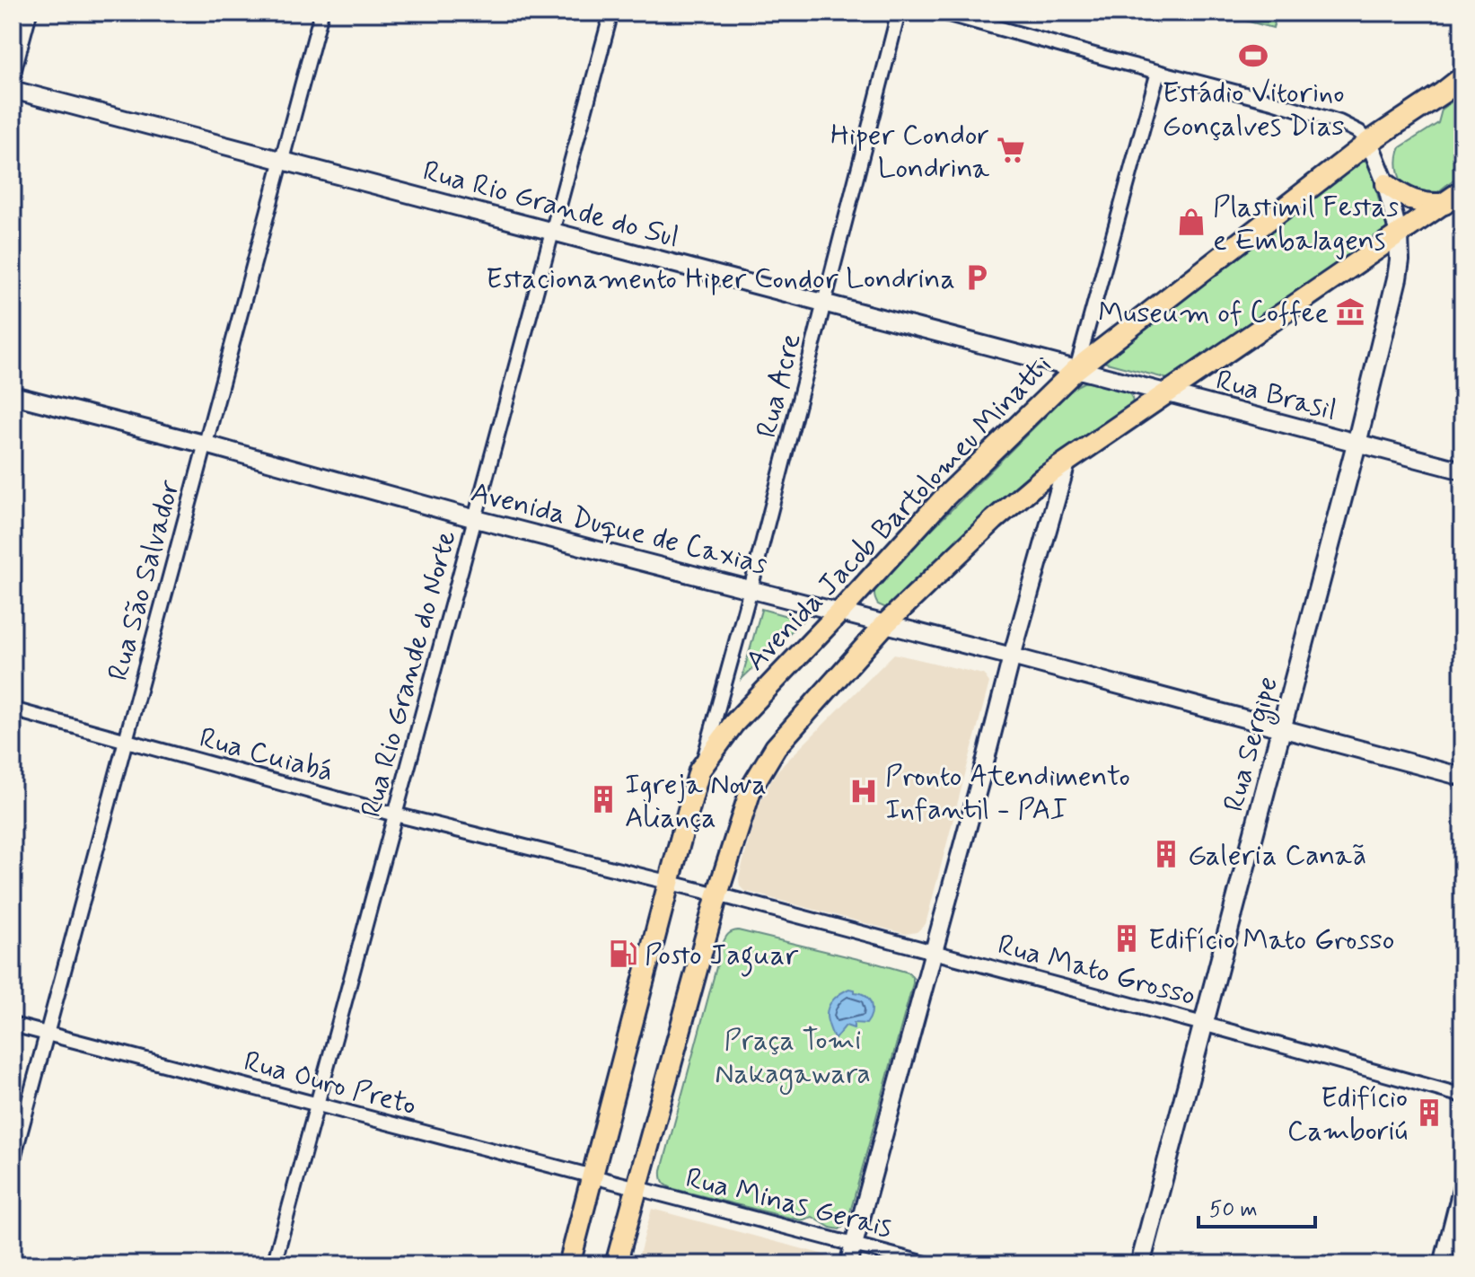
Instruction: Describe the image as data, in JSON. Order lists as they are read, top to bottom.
{
  "streets": {
    "main road": ["Avenida Jacob Bartolomeu Minatti", "Rua Sergipe"],
    "street": [
      "Rua Rio Grande do Sul",
      "Rua Acre",
      "Rua Brasil",
      "Avenida Duque de Caxias",
      "Rua São Salvador",
      "Rua Rio Grande do Norte",
      "Rua Cuiabá",
      "Rua Mato Grosso",
      "Rua Ouro Preto",
      "Rua Minas Gerais"
    ]
  },
  "crossings": [
    ["Rua Rio Grande do Sul", "Rua Acre"],
    ["Rua Rio Grande do Sul", "Rua Brasil"],
    ["Rua Rio Grande do Sul", "Avenida Jacob Bartolomeu Minatti"],
    ["Rua Rio Grande do Sul", "Rua São Salvador"],
    ["Rua Rio Grande do Sul", "Rua Rio Grande do Norte"],
    ["Rua Acre", "Avenida Jacob Bartolomeu Minatti"],
    ["Rua Acre", "Avenida Duque de Caxias"],
    ["Rua Brasil", "Avenida Jacob Bartolomeu Minatti"],
    ["Rua Brasil", "Rua Sergipe"],
    ["Avenida Jacob Bartolomeu Minatti", "Avenida Duque de Caxias"],
    ["Avenida Duque de Caxias", "Rua São Salvador"],
    ["Avenida Duque de Caxias", "Rua Rio Grande do Norte"],
    ["Avenida Duque de Caxias", "Rua Sergipe"],
    ["Rua São Salvador", "Rua Cuiabá"],
    ["Rua São Salvador", "Rua Ouro Preto"],
    ["Rua Rio Grande do Norte", "Rua Cuiabá"],
    ["Rua Rio Grande do Norte", "Rua Ouro Preto"],
    ["Rua Sergipe", "Rua Mato Grosso"],
    ["Rua Cuiabá", "Rua Mato Grosso"],
    ["Rua Ouro Preto", "Rua Minas Gerais"]
  ],
  "parks": ["Praça Tomi Nakagawara"],
  "places": {
    "sports": ["Estádio Vitorino Gonçalves Dias"],
    "supermarket": ["Hiper Condor Londrina"],
    "shop": ["Plastimil Festas e Embalagens"],
    "parking": ["Estacionamento Hiper Condor Londrina"],
    "museum": ["Museum of Coffee"],
    "hospital": ["Pronto Atendimento Infantil - PAI"],
    "building": [
      "Igreja Nova Aliança",
      "Galeria Canaã",
      "Edifício Mato Grosso",
      "Edifício Camboriú"
    ],
    "fuel station": ["Posto Jaguar"]
  },
  "scale_bar": "50 m"
}
